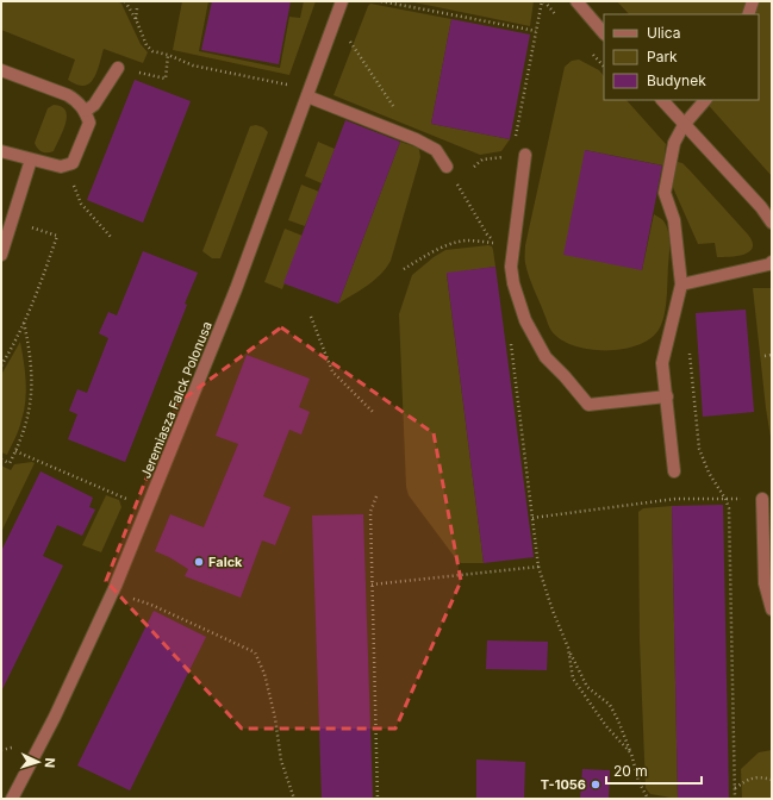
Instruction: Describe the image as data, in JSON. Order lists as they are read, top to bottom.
{
  "streets": {
    "street": ["Jeremiasza Falck Polonusa"]
  },
  "places": ["Falck", "T-1056"],
  "legend": ["Ulica", "Park", "Budynek"],
  "scale_bar": "20 m",
  "north": "right"
}
